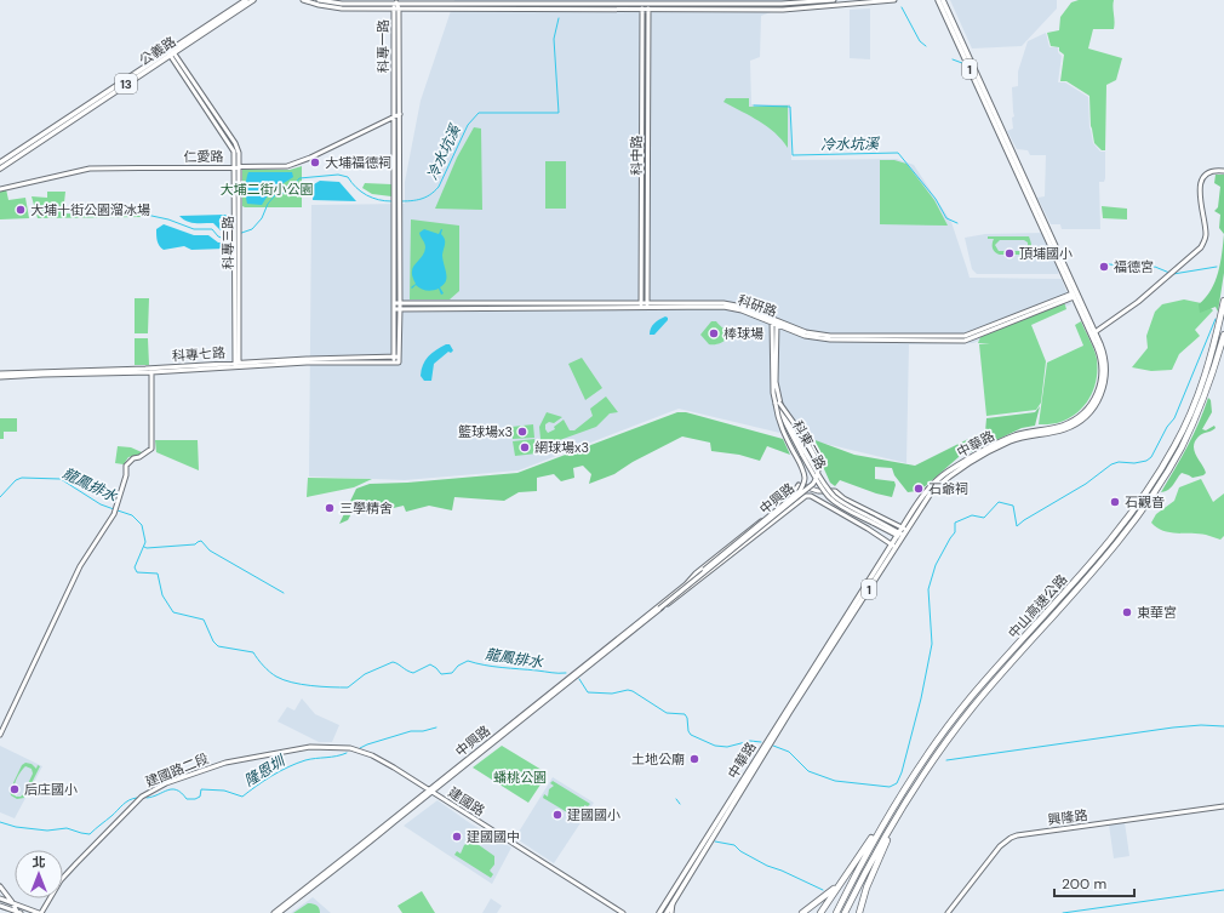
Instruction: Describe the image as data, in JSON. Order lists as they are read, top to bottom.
{
  "streets": {
    "highway": ["中山高速公路"],
    "main road": [
      "公義路",
      "1",
      "13",
      "中華路"
    ],
    "street": [
      "科專一路",
      "科中路",
      "仁愛路",
      "科專三路",
      "科研路",
      "科專七路",
      "科東二路",
      "中興路",
      "建國路二段",
      "建國路",
      "興隆路"
    ]
  },
  "crossings": [
    ["科專一路", "仁愛路"],
    ["科專一路", "科研路"],
    ["科專一路", "科專七路"],
    ["公義路", "科專三路"],
    ["科中路", "科研路"],
    ["仁愛路", "科專三路"],
    ["科專三路", "科專七路"],
    ["科研路", "中華路"],
    ["科研路", "科東二路"],
    ["中華路", "科東二路"],
    ["中華路", "中興路"],
    ["科東二路", "中興路"],
    ["中興路", "建國路"],
    ["建國路二段", "建國路"]
  ],
  "water": ["冷水坑溪", "龍鳳排水", "隆恩圳"],
  "parks": ["大埔二街小公園", "蟠桃公園"],
  "places": [
    "大埔福德祠",
    "大埔十街公園溜冰場",
    "頂埔國小",
    "福德宮",
    "棒球場",
    "籃球場x3",
    "網球場x3",
    "石爺祠",
    "石觀音",
    "三學精舍",
    "東華宮",
    "土地公廟",
    "后庄國小",
    "建國國小",
    "建國國中"
  ],
  "scale_bar": "200 m",
  "north": "top"
}
